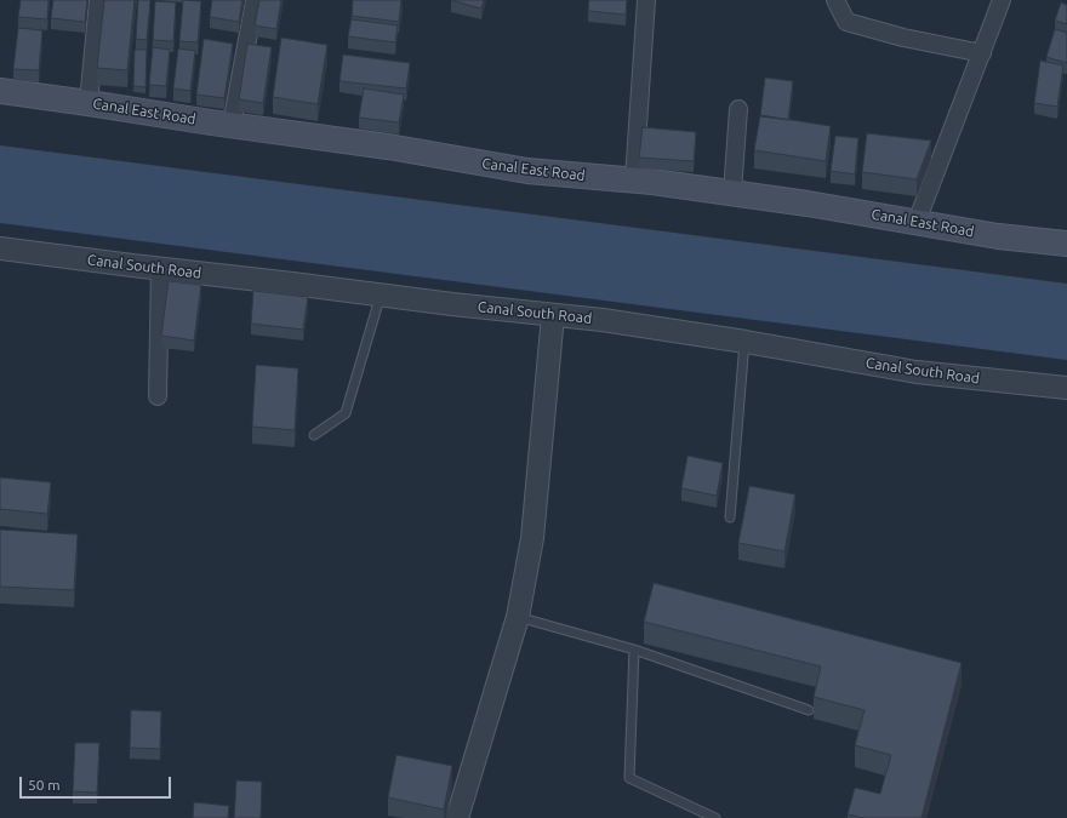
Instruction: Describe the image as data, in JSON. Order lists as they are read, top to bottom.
{
  "streets": {
    "main road": ["Canal East Road"],
    "street": ["Canal South Road"]
  },
  "scale_bar": "50 m"
}
